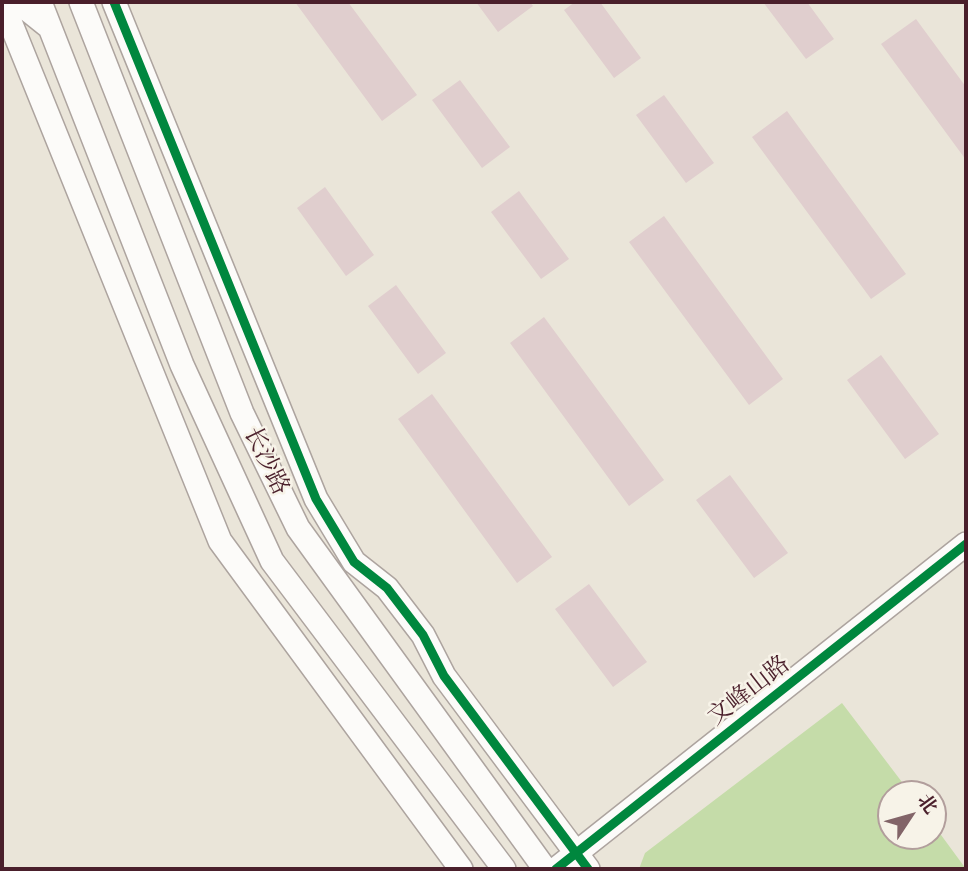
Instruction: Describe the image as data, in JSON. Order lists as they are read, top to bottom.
{
  "streets": {
    "street": ["长沙路", "文峰山路"]
  },
  "north": "top right"
}
